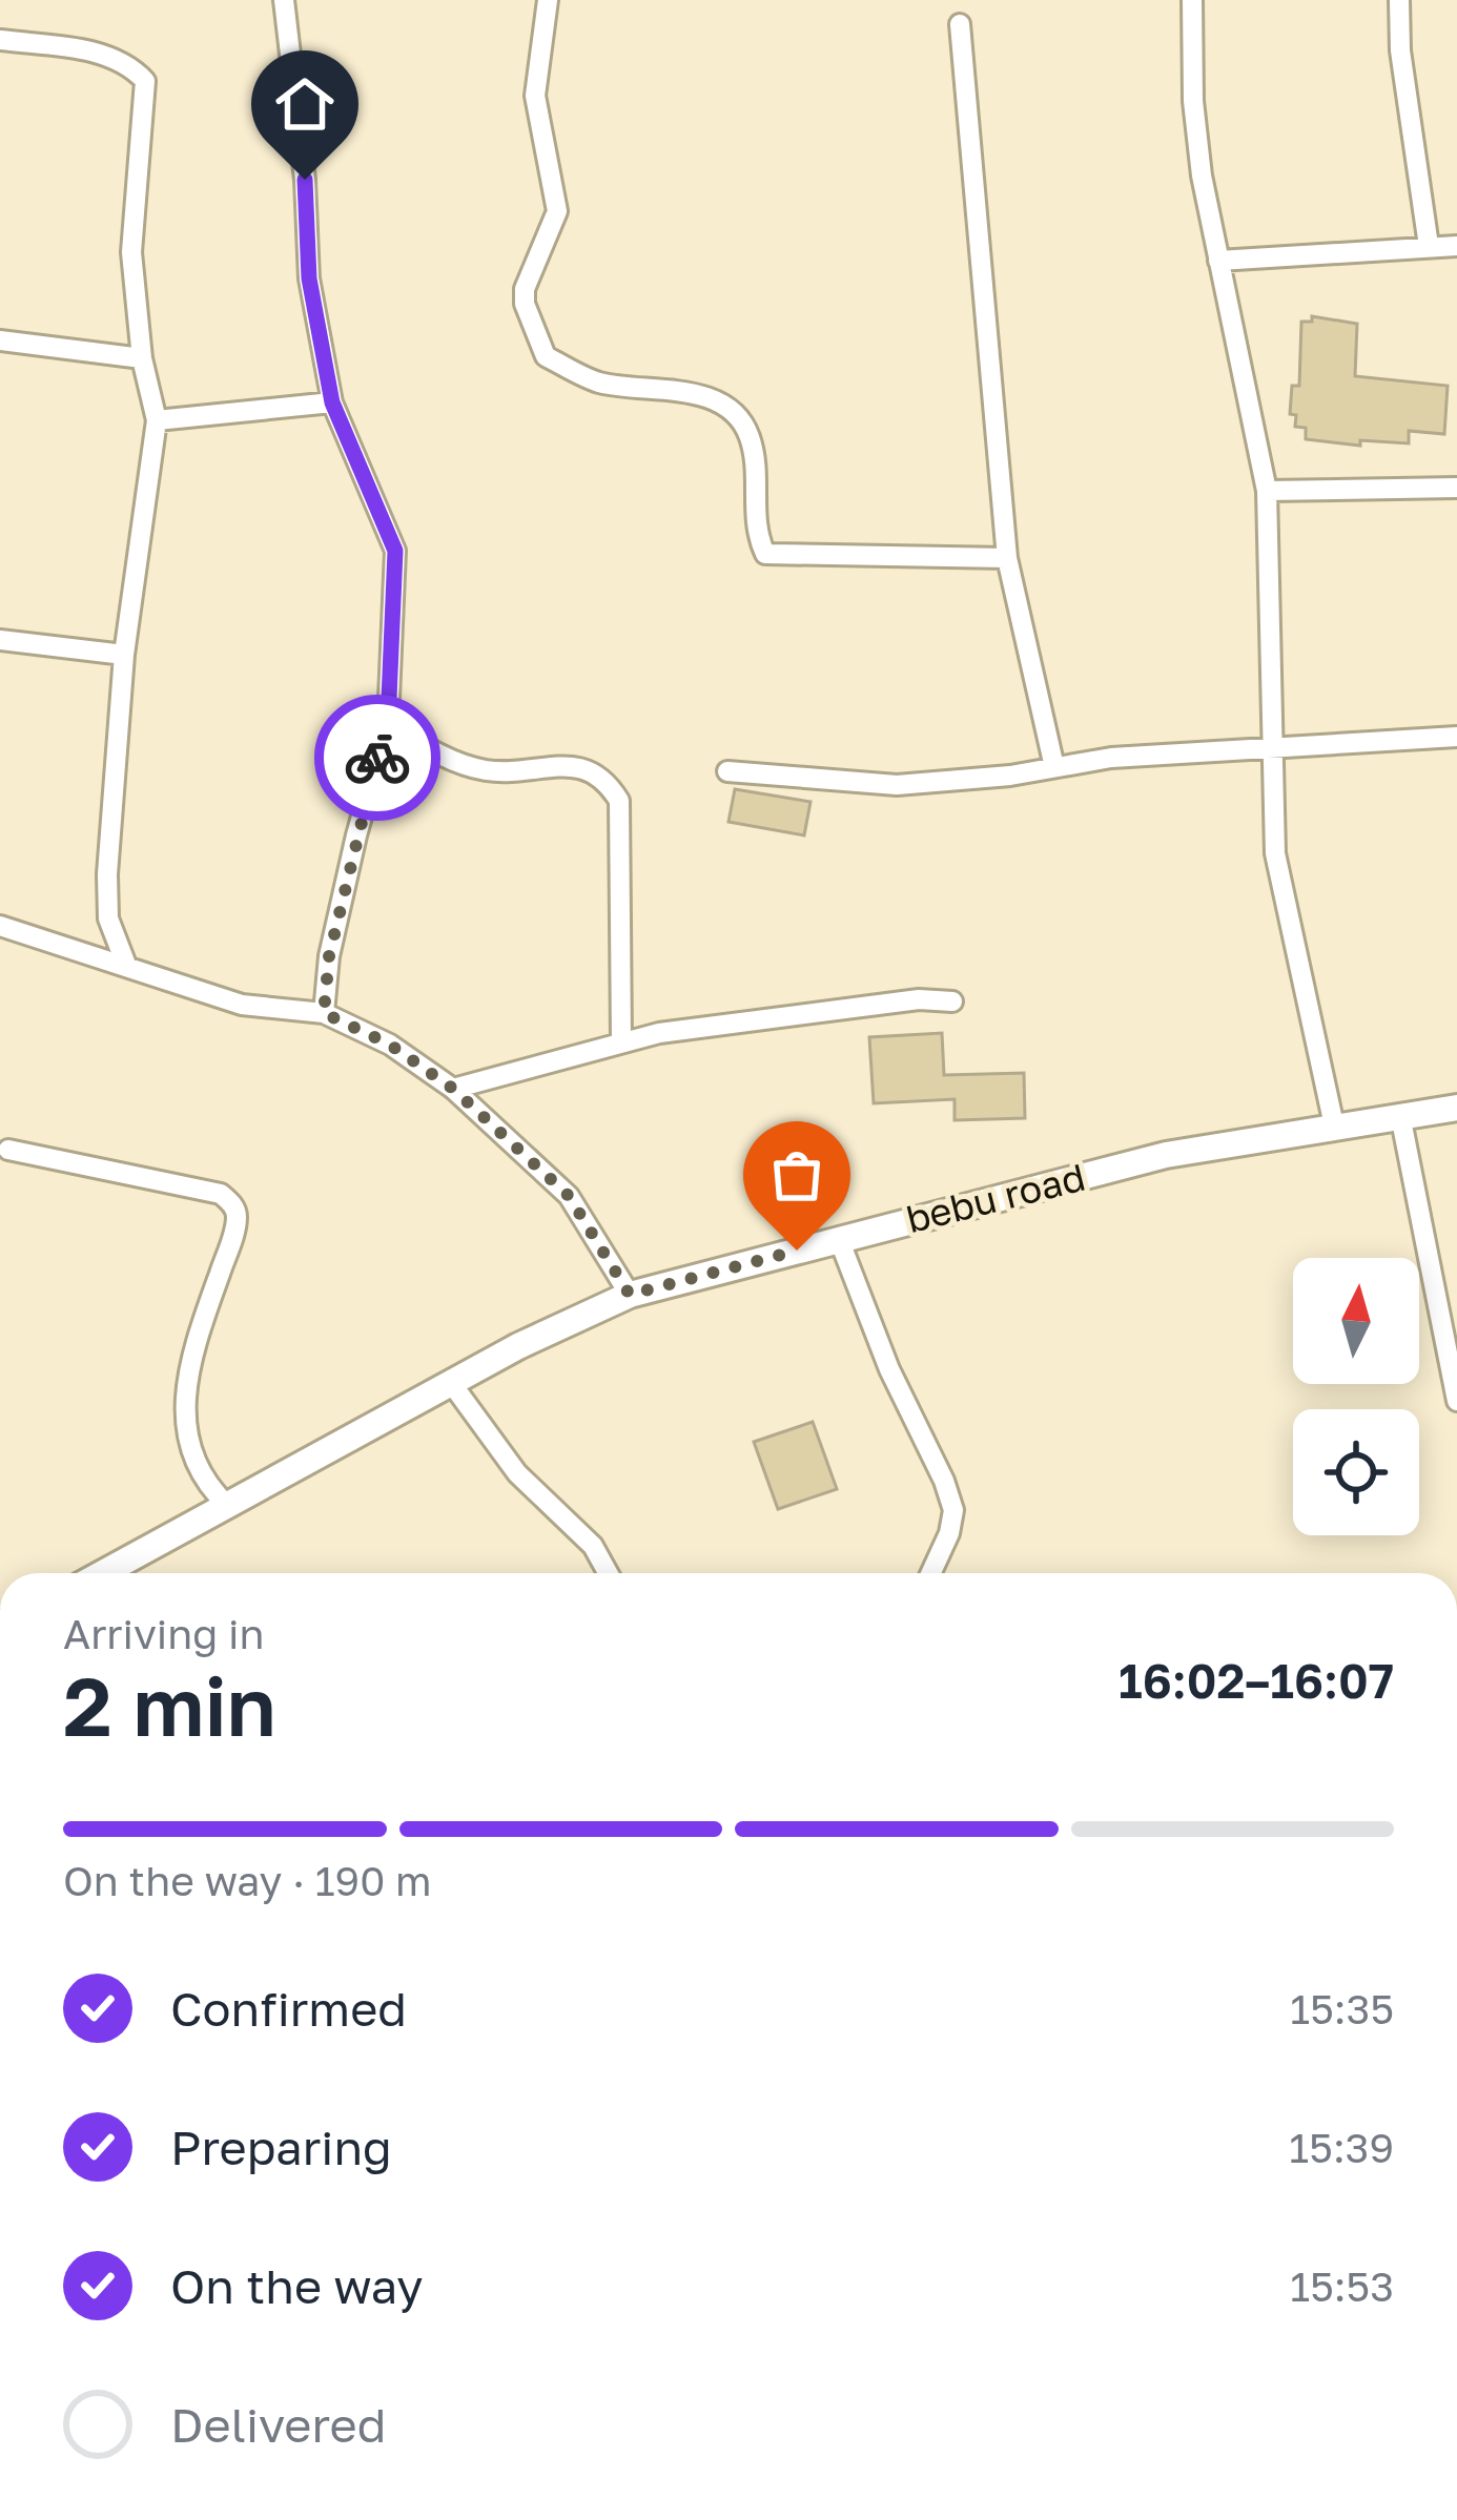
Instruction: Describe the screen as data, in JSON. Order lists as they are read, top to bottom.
{
  "streets": {
    "street": ["bebu road"]
  },
  "north": "top",
  "page": {
    "heading": ["2 min", "Arriving in", "16:02–16:07"],
    "bar": "On the way · 190 m",
    "list": [
      ["Confirmed", "15:35"],
      ["Preparing", "15:39"],
      ["On the way", "15:53"],
      "Delivered"
    ]
  }
}
